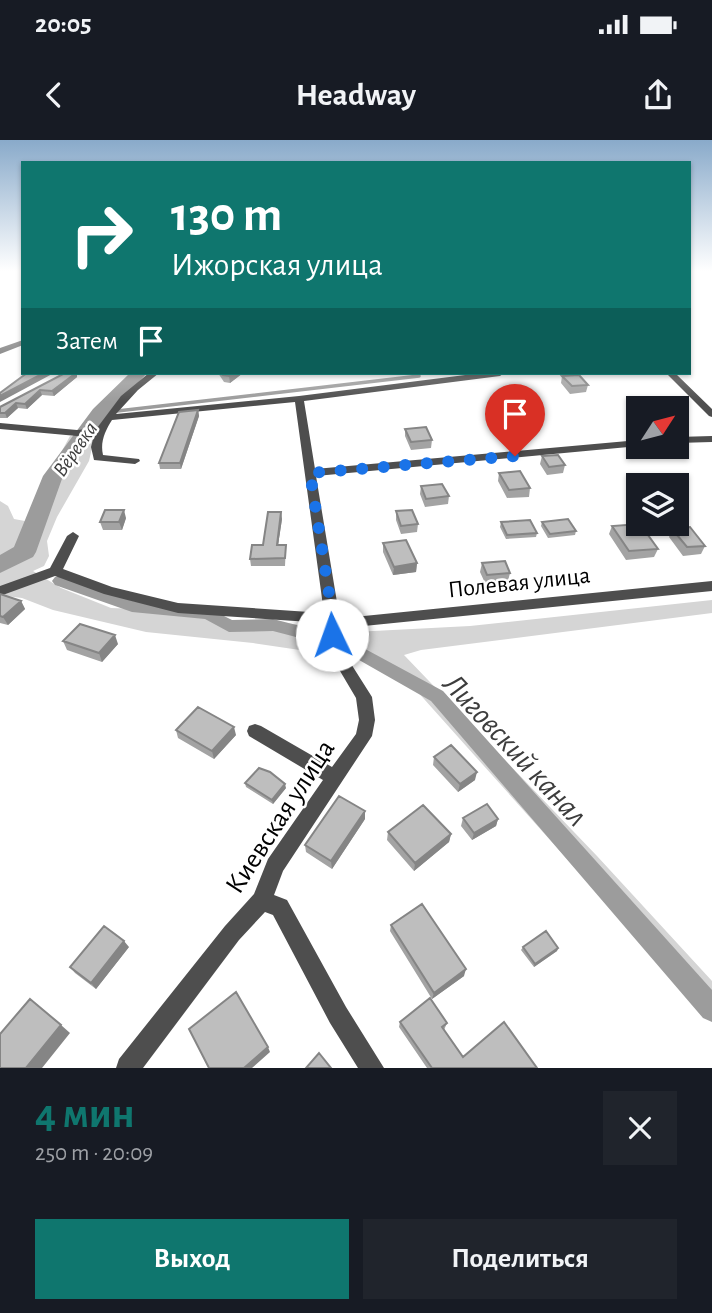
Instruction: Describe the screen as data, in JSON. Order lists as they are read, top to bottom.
{
  "streets": {
    "street": ["Полевая улица", "Киевская улица"]
  },
  "crossings": [
    ["Полевая улица", "Киевская улица"]
  ],
  "water": ["Вёревка", "Лиговский канал"],
  "north": "top right",
  "page": {
    "status": "20:05",
    "header": "Headway",
    "turn": ["130 m", "Ижорская улица"],
    "then": "Затем",
    "heading": ["4 мин", "250 m · 20:09"],
    "buttons": ["Выход", "Поделиться"]
  }
}
